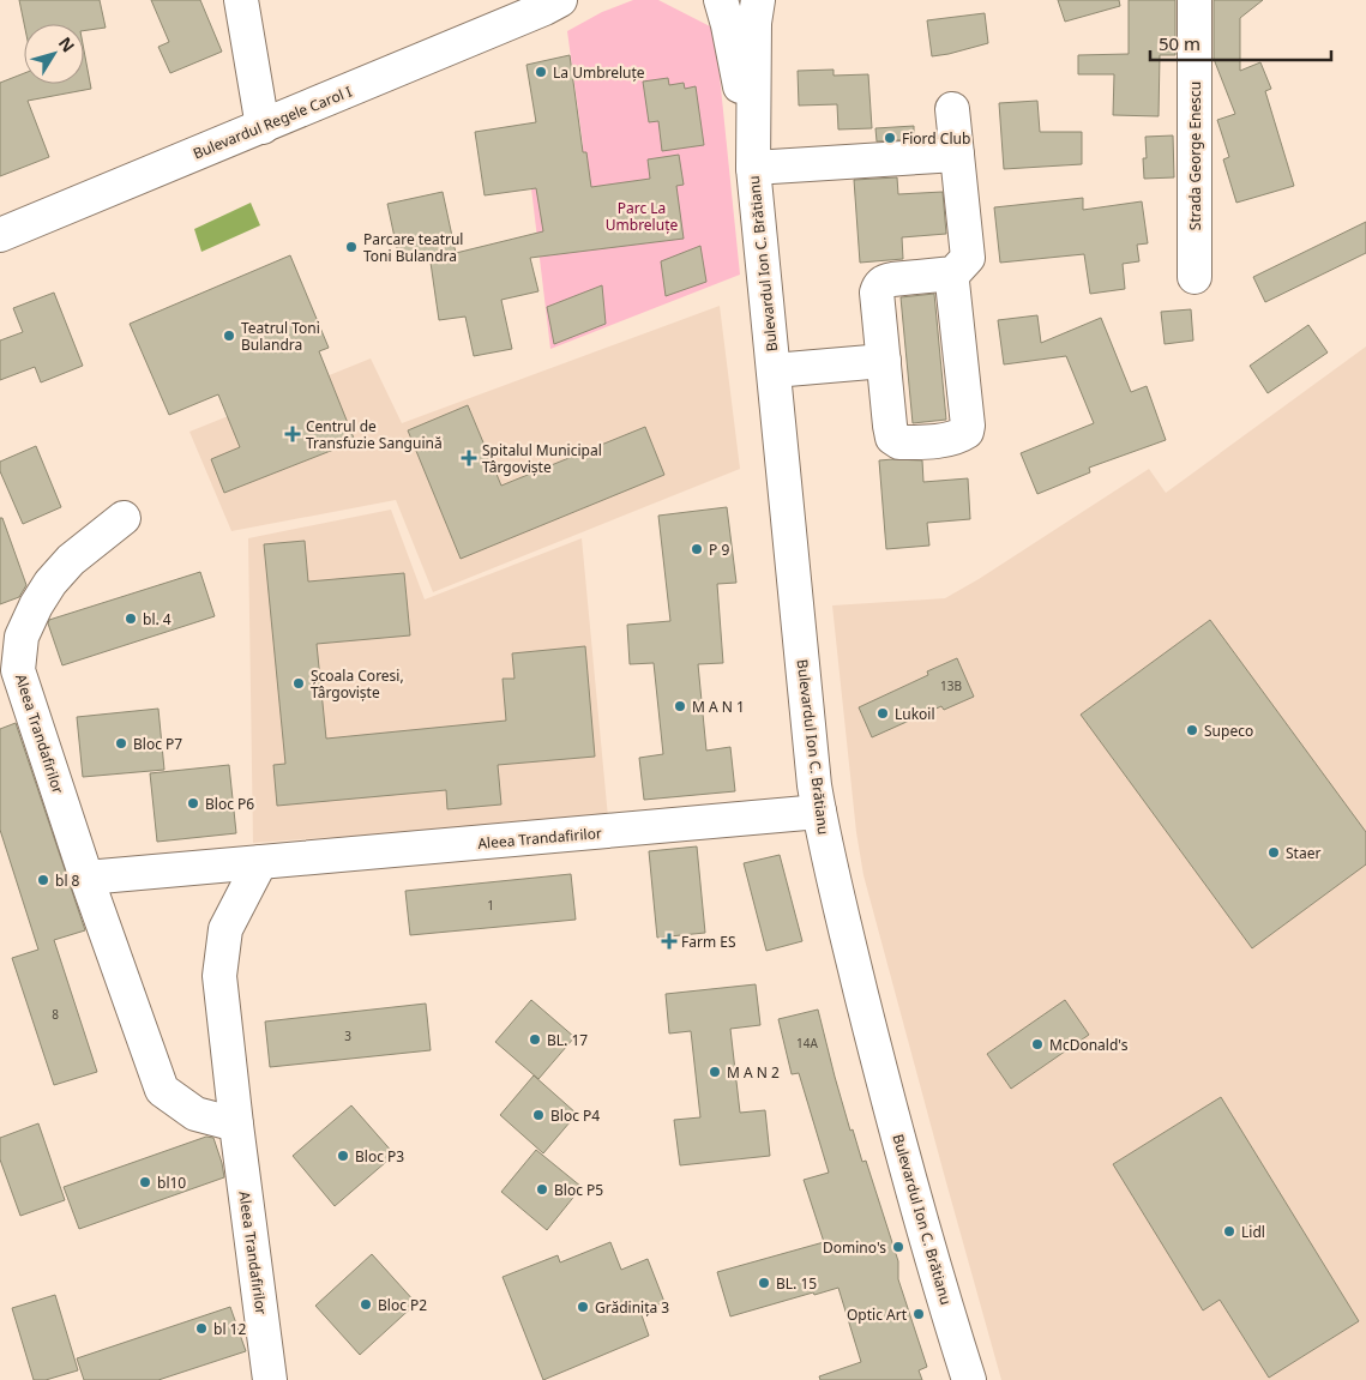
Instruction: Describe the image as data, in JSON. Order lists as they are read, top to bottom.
{
  "streets": {
    "street": [
      "Bulevardul Regele Carol I",
      "Strada George Enescu",
      "Bulevardul Ion C. Brătianu",
      "Aleea Trandafirilor"
    ]
  },
  "crossings": [
    ["Bulevardul Ion C. Brătianu", "Aleea Trandafirilor"]
  ],
  "parks": ["Parc La Umbreluțe"],
  "places": {
    "other": [
      "La Umbreluțe",
      "Fiord Club",
      "Parcare teatrul Toni Bulandra",
      "Teatrul Toni Bulandra",
      "P 9",
      "bl. 4",
      "Școala Coresi, Târgoviște",
      "M A N 1",
      "Lukoil",
      "Supeco",
      "Bloc P7",
      "Bloc P6",
      "Staer",
      "bl 8",
      "BL. 17",
      "McDonald's",
      "M A N 2",
      "Bloc P4",
      "Bloc P3",
      "bl10",
      "Bloc P5",
      "Lidl",
      "Domino's",
      "BL. 15",
      "Bloc P2",
      "Grădinița 3",
      "Optic Art",
      "bl 12"
    ],
    "health": ["Centrul de Transfuzie Sanguină", "Spitalul Municipal Târgoviște", "Farm ES"]
  },
  "house_numbers": [
    "13B",
    "1",
    "8",
    "3",
    "14A"
  ],
  "scale_bar": "50 m",
  "north": "top right"
}
